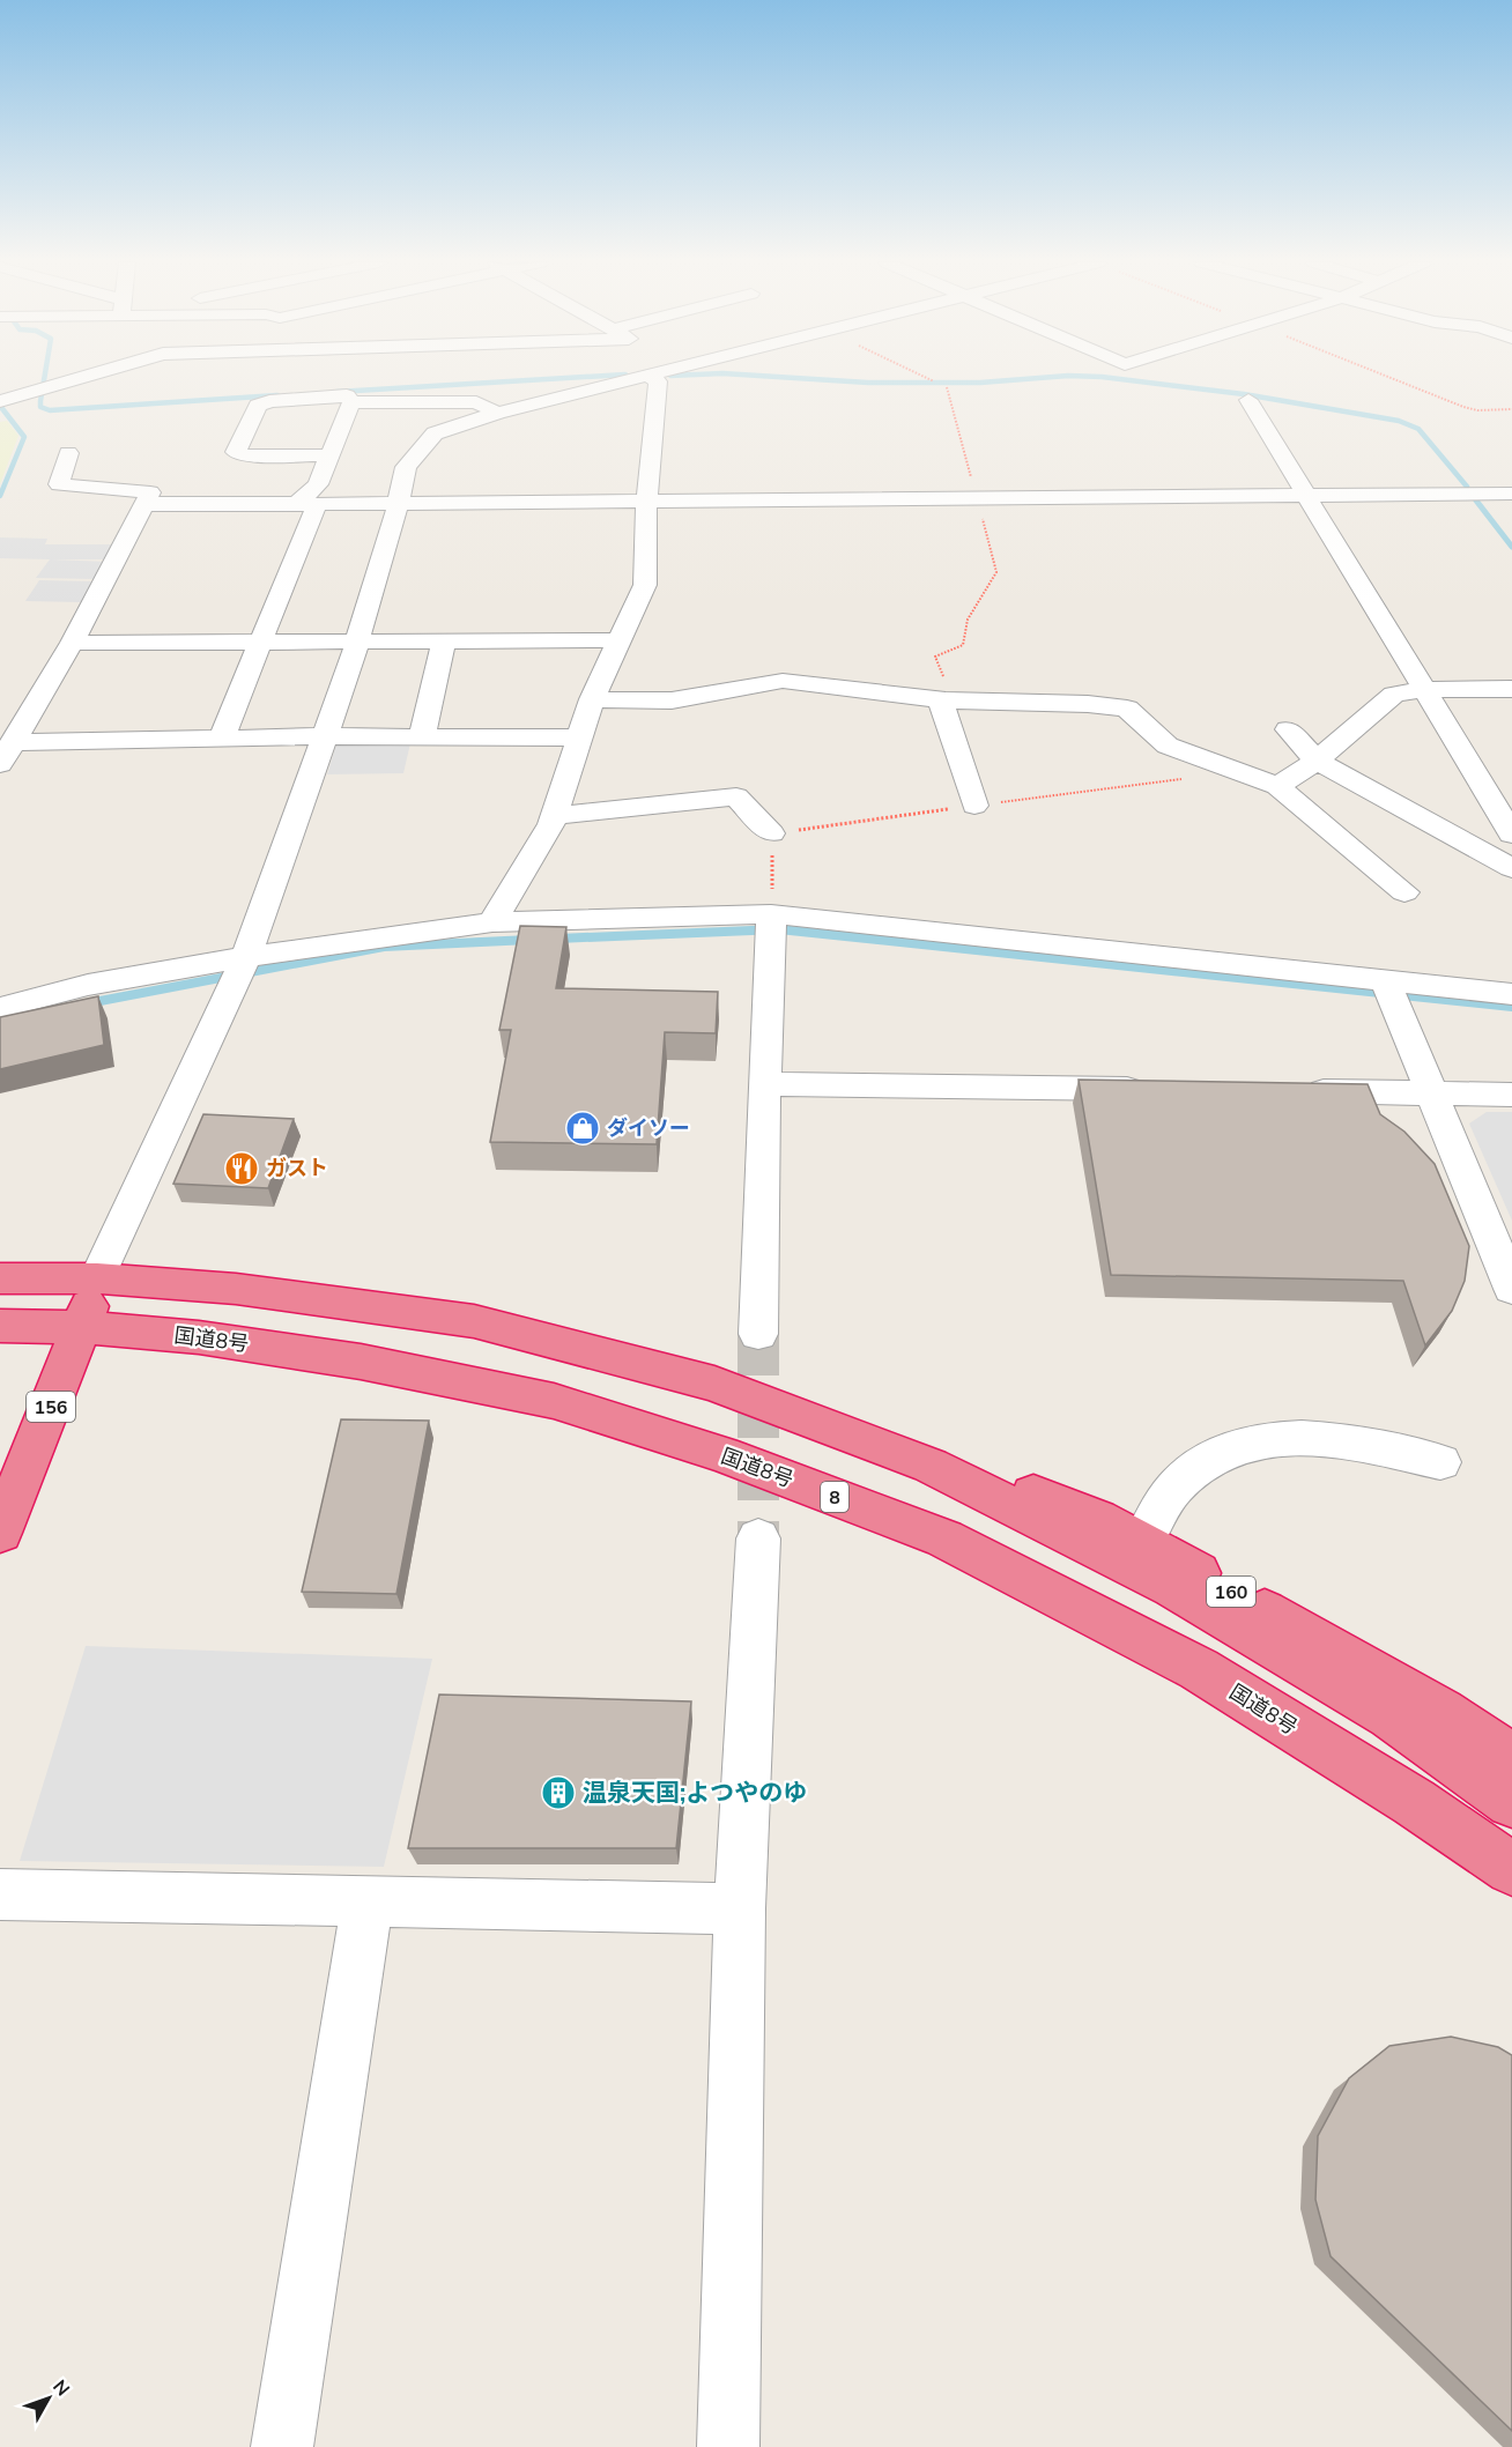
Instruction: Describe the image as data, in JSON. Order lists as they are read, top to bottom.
{
  "streets": {
    "highway": [
      "国道8号",
      "156",
      "8",
      "160"
    ]
  },
  "crossings": [
    ["国道8号", "156"]
  ],
  "places": {
    "shop": ["ダイソー"],
    "restaurant": ["ガスト"],
    "building": ["温泉天国;よつやのゆ"]
  },
  "north": "top right"
}
